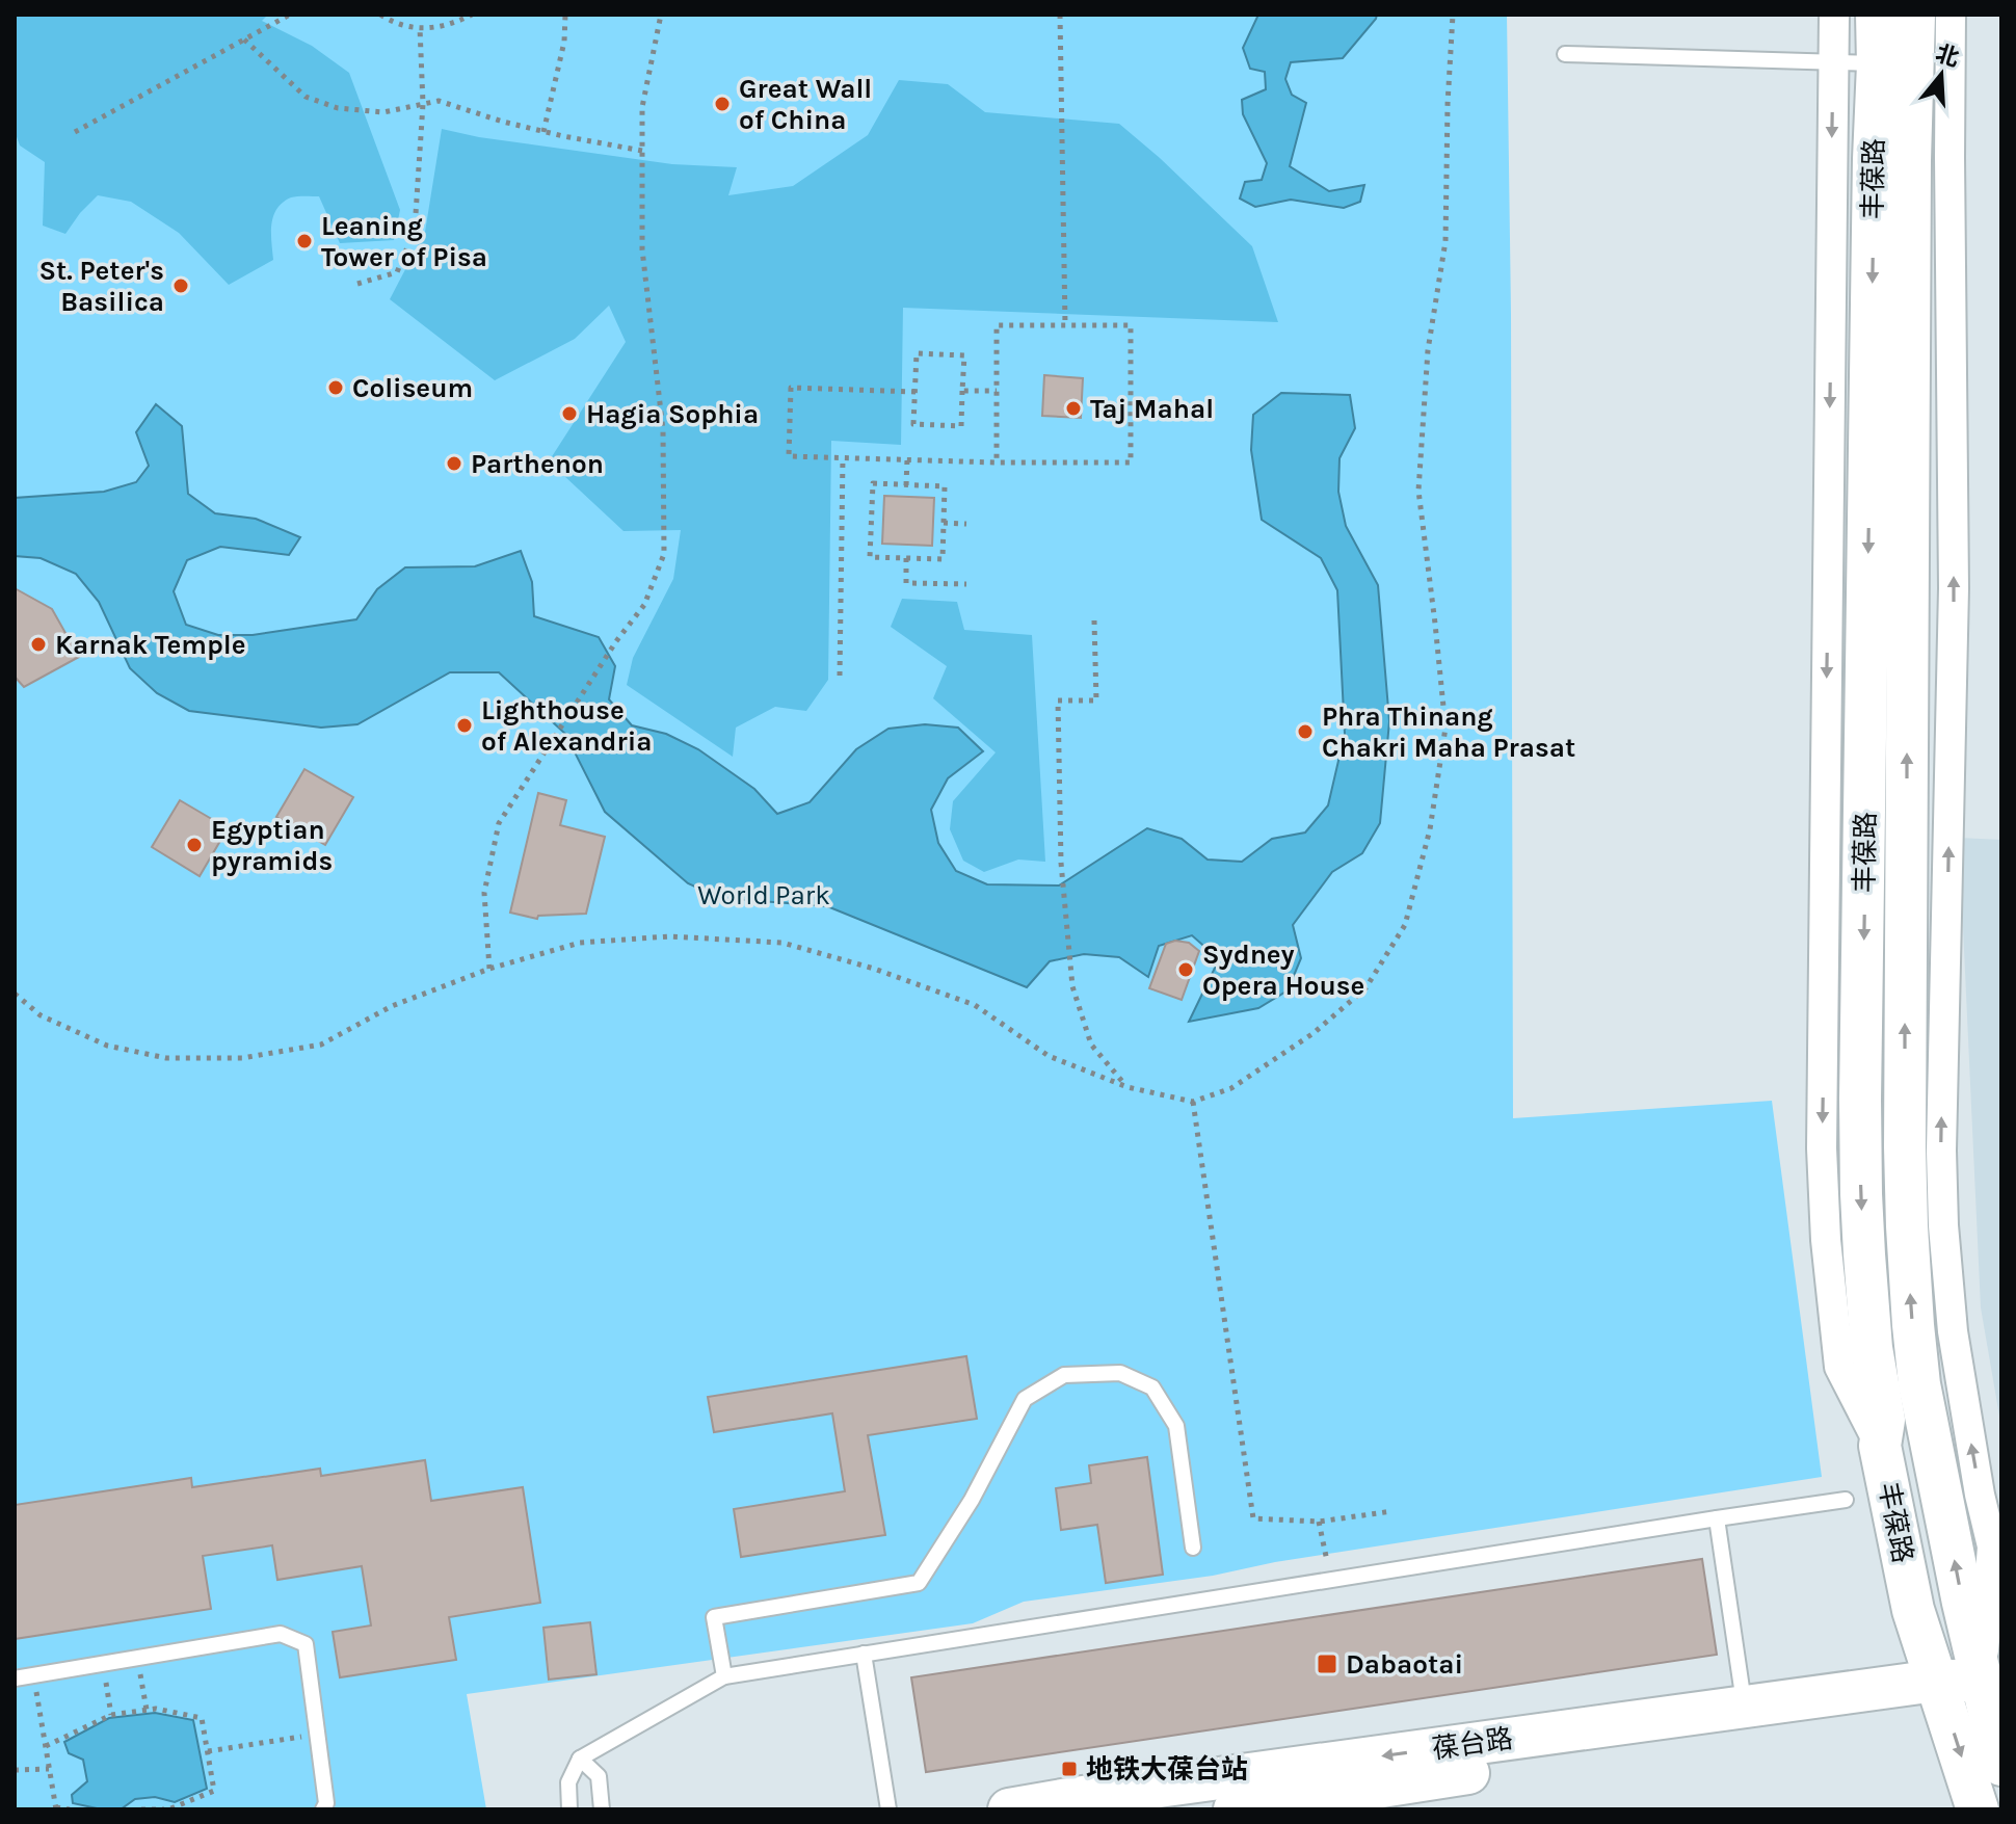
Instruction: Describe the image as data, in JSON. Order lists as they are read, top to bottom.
{
  "streets": {
    "main road": ["丰葆路", "葆台路"]
  },
  "crossings": [
    ["丰葆路", "葆台路"]
  ],
  "parks": ["World Park"],
  "places": {
    "other": [
      "Great Wall of China",
      "Leaning Tower of Pisa",
      "St. Peter's Basilica",
      "Coliseum",
      "Taj Mahal",
      "Hagia Sophia",
      "Parthenon",
      "Karnak Temple",
      "Lighthouse of Alexandria",
      "Phra Thinang Chakri Maha Prasat",
      "Egyptian pyramids",
      "Sydney Opera House"
    ],
    "transit": ["Dabaotai", "地铁大葆台站"]
  },
  "north": "top"
}
